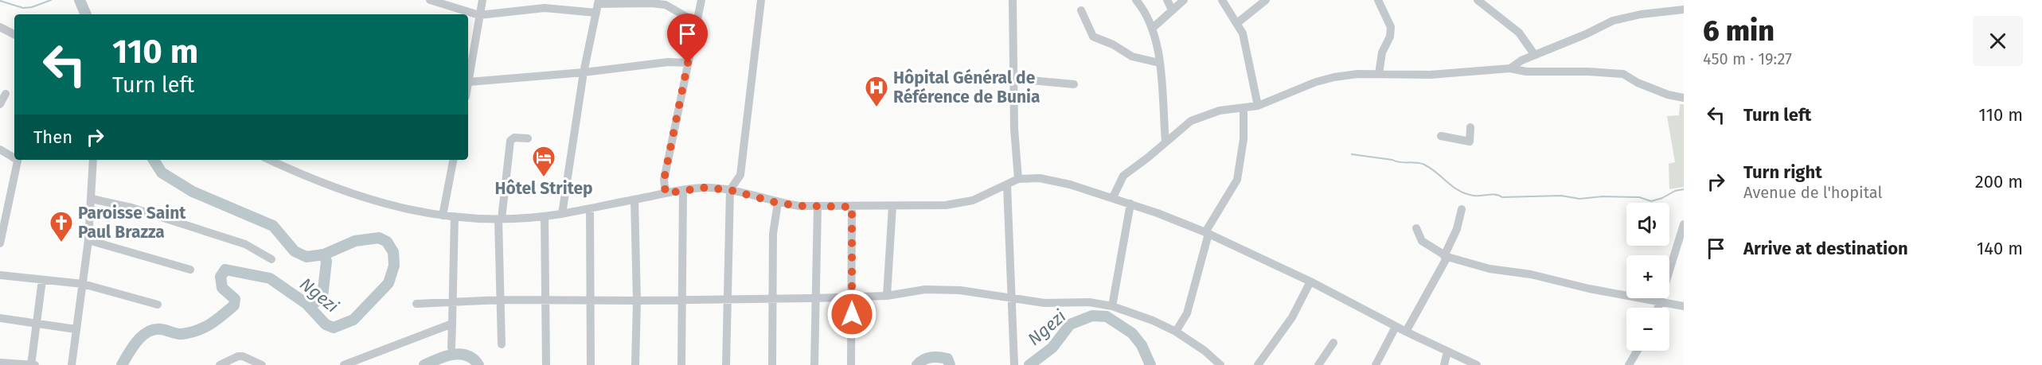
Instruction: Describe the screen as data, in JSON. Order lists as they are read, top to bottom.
{
  "water": ["Ngezi"],
  "places": {
    "hospital": ["Hôpital Général de Référence de Bunia"],
    "hotel": ["Hôtel Stritep"],
    "church": ["Paroisse Saint Paul Brazza"]
  },
  "page": {
    "heading": ["6 min", "450 m · 19:27"],
    "turn": ["110 m", "Turn left"],
    "list": [
      {
        "name": "Turn left",
        "value": "110 m"
      },
      {
        "name": "Turn right",
        "note": "Avenue de l'hopital",
        "value": "200 m"
      },
      {
        "name": "Arrive at destination",
        "value": "140 m"
      }
    ],
    "then": "Then",
    "map_buttons": ["+", "−"]
  }
}
